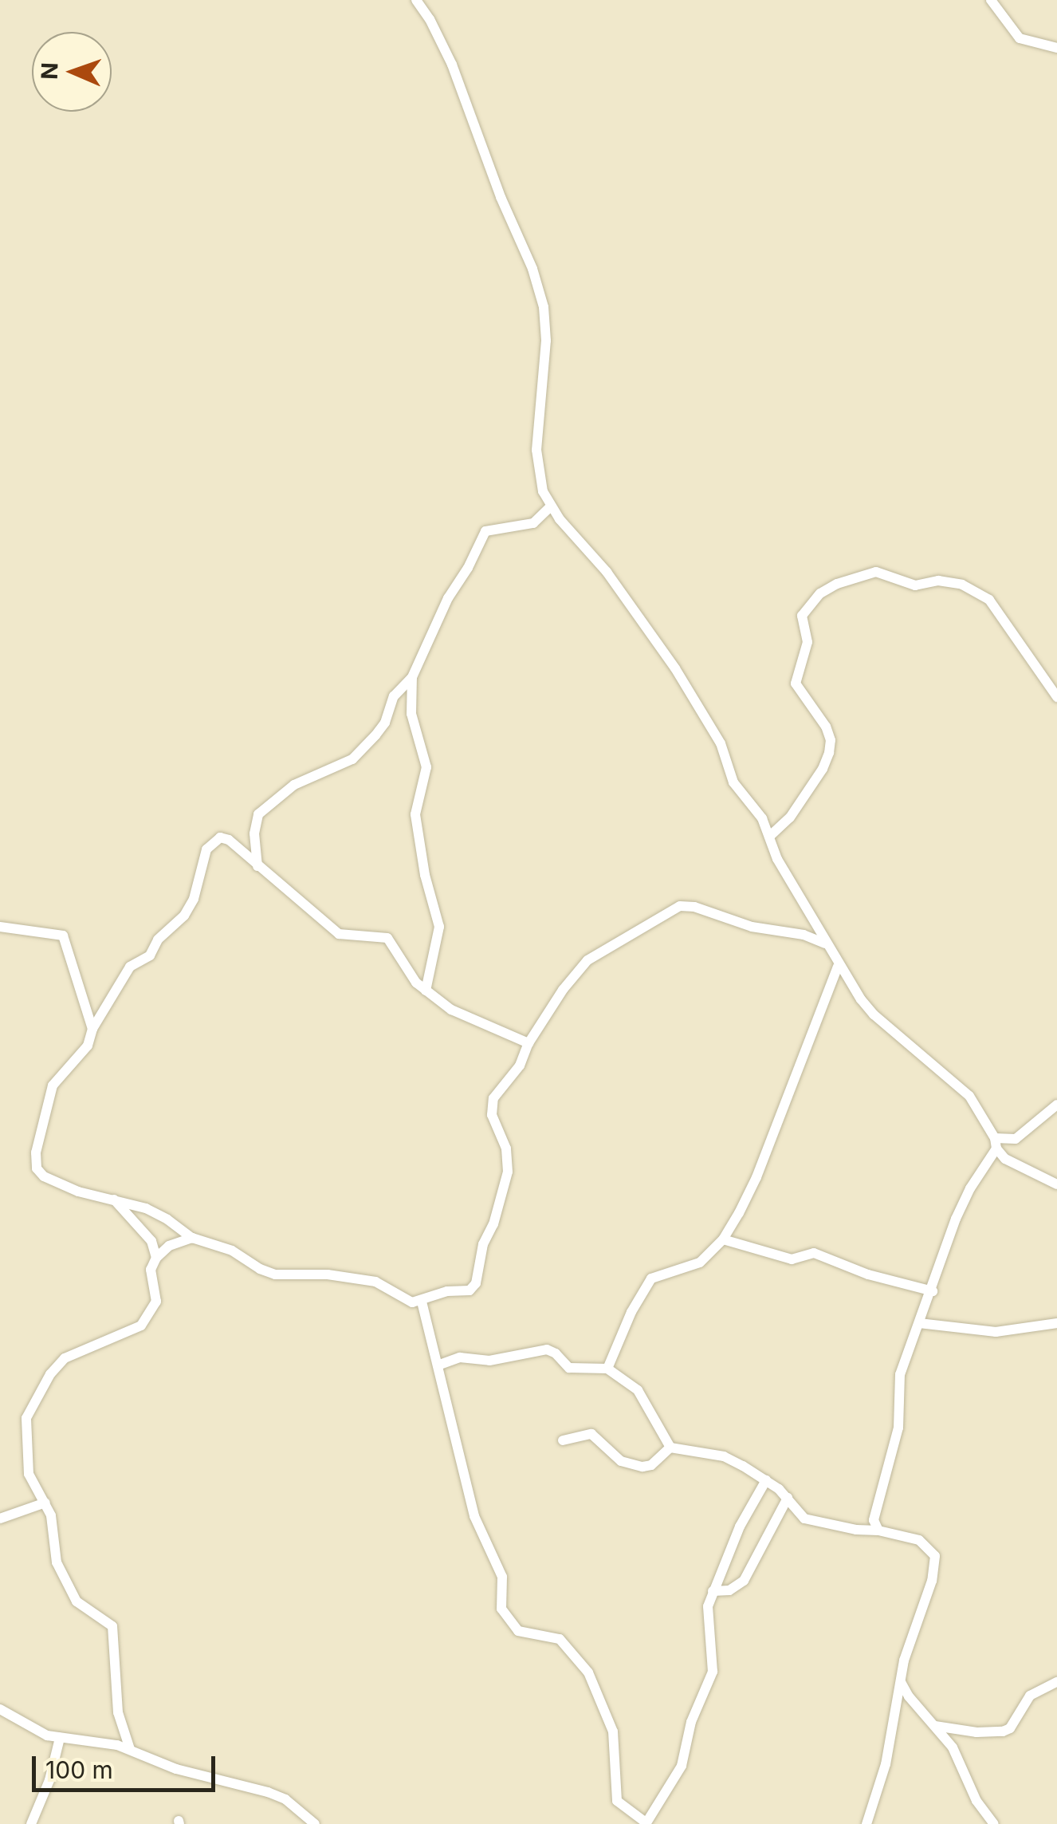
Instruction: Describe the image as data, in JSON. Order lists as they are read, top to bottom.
{
  "scale_bar": "100 m",
  "north": "left"
}
